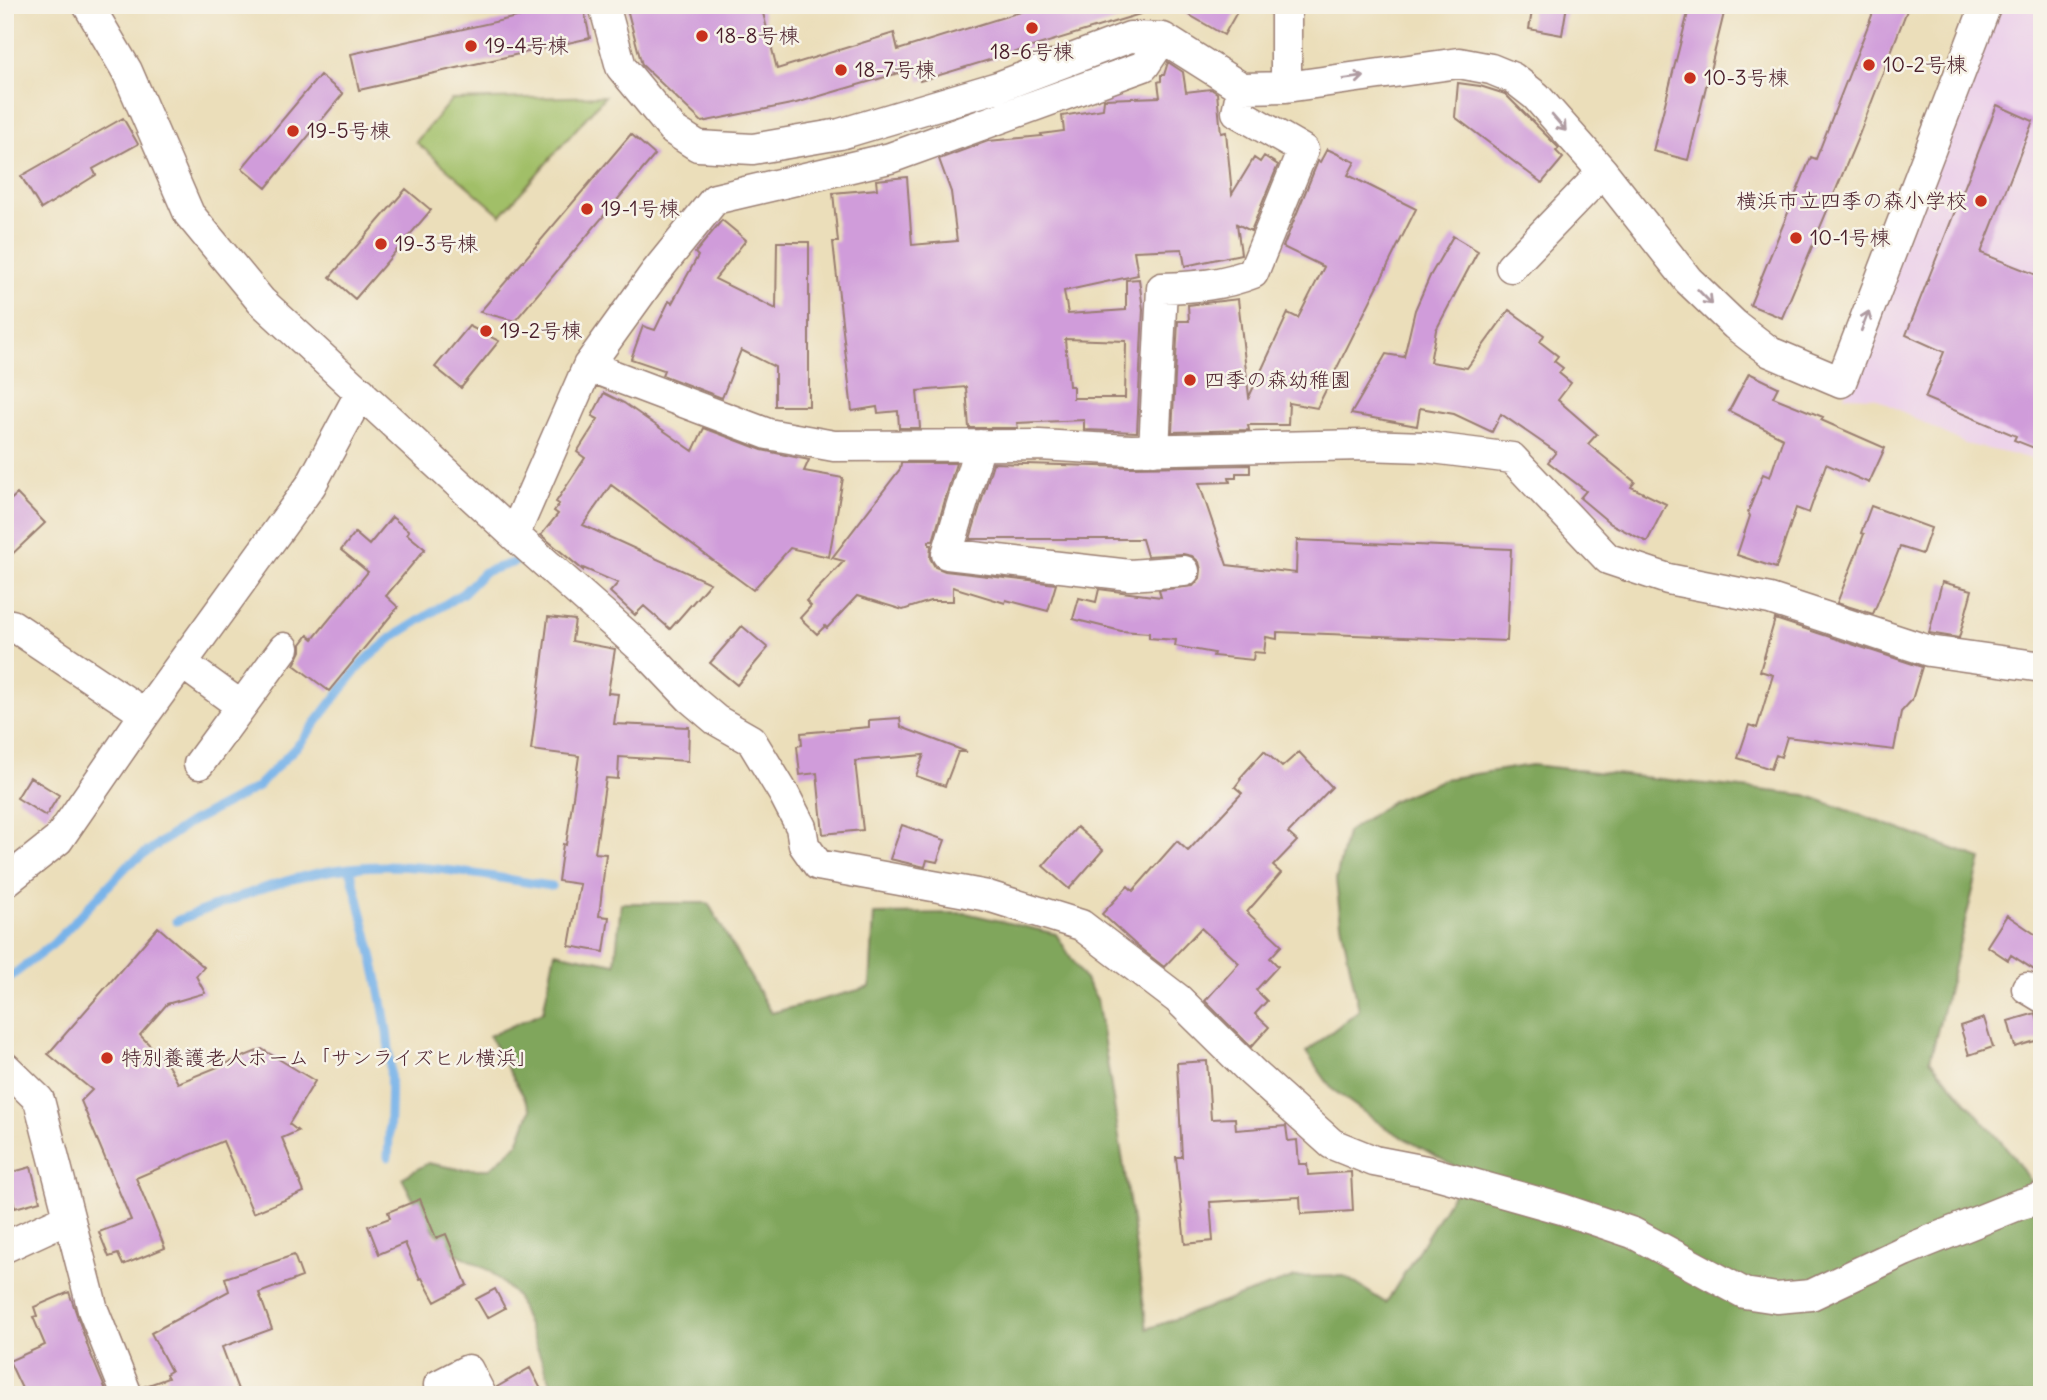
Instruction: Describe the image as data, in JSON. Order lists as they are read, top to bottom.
{
  "places": [
    "18-6号棟",
    "18-8号棟",
    "19-4号棟",
    "10-2号棟",
    "18-7号棟",
    "10-3号棟",
    "19-5号棟",
    "横浜市立四季の森小学校",
    "19-1号棟",
    "10-1号棟",
    "19-3号棟",
    "19-2号棟",
    "四季の森幼稚園",
    "特別養護老人ホーム「サンライズヒル横浜」"
  ]
}
